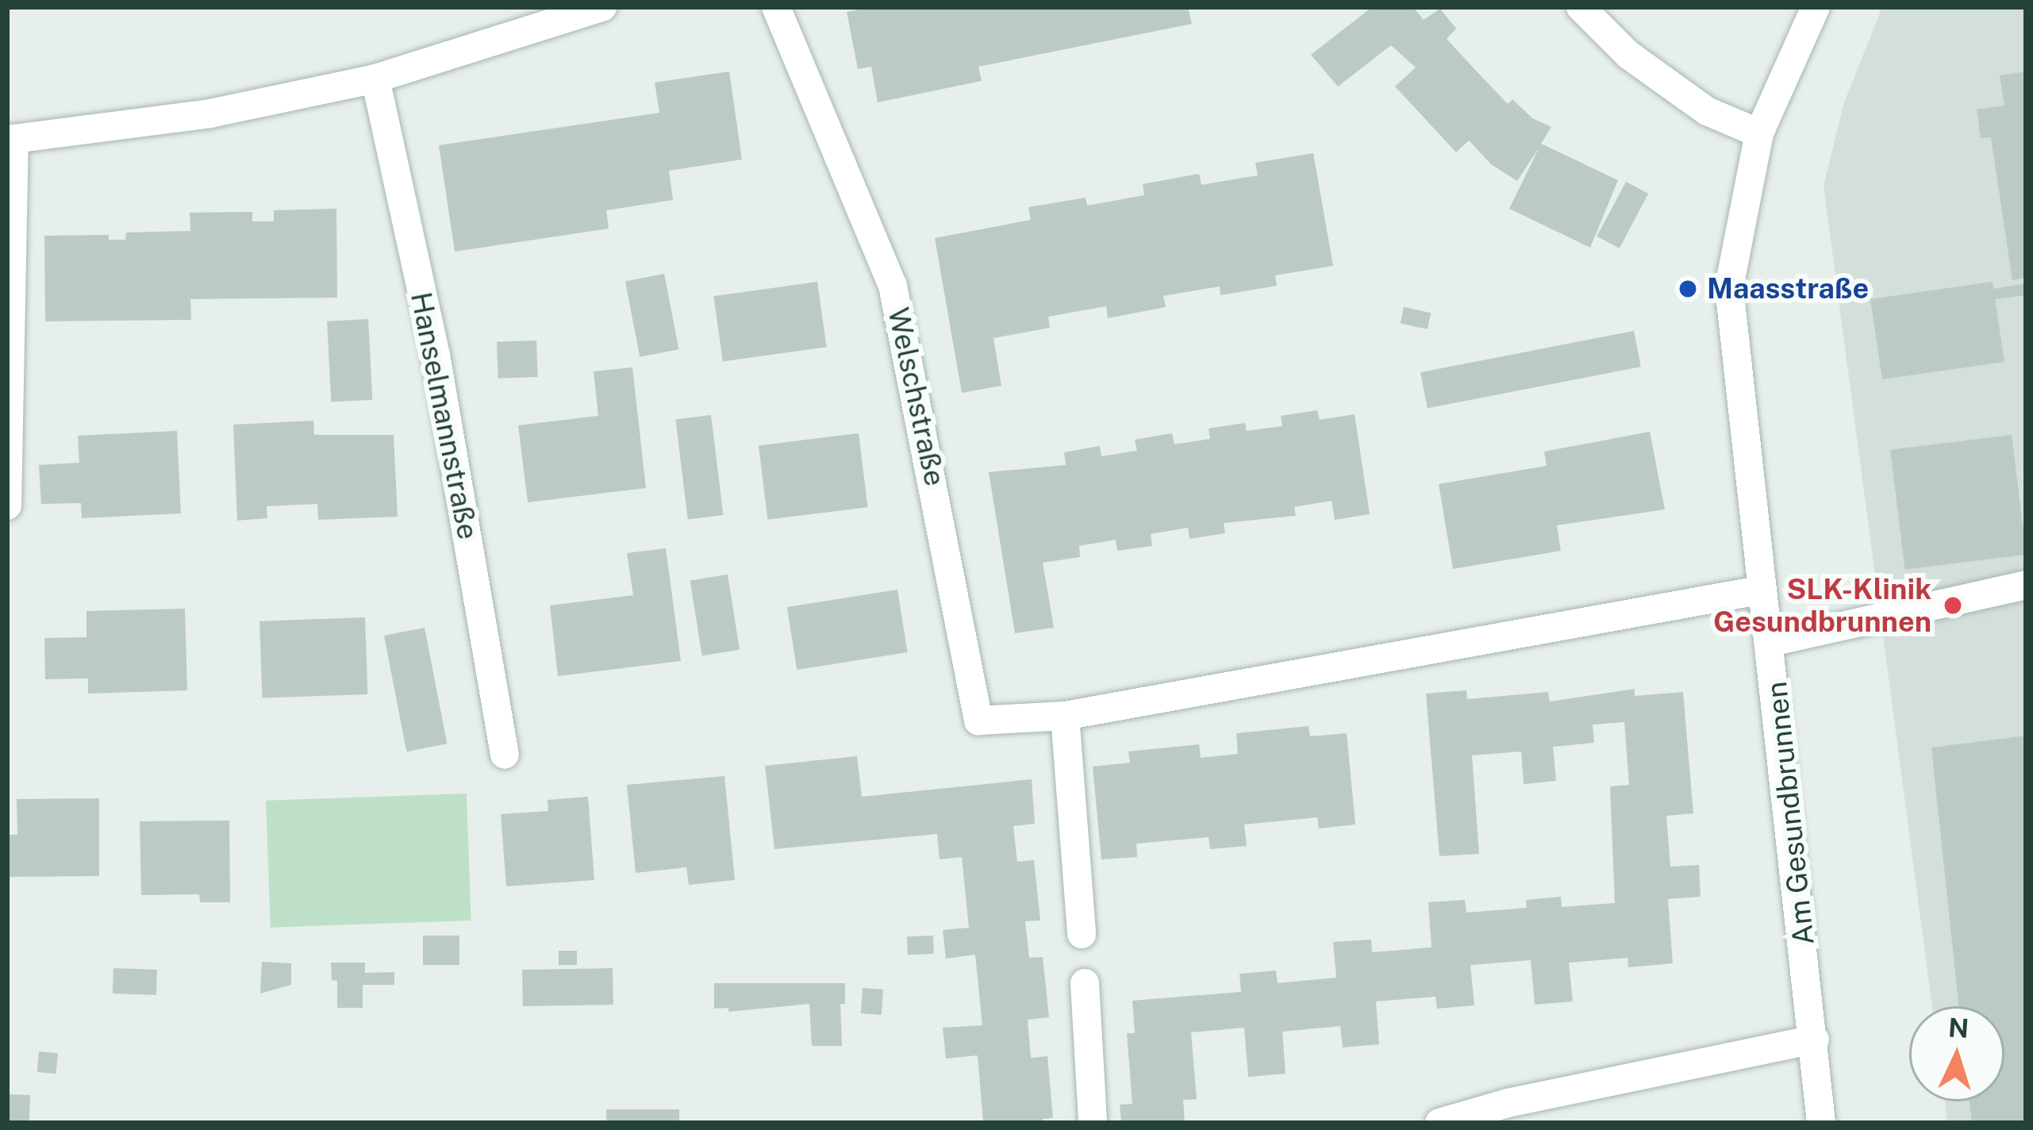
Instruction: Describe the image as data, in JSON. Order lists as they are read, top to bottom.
{
  "streets": {
    "street": ["Welschstraße", "Hanselmannstraße", "Am Gesundbrunnen"]
  },
  "crossings": [
    ["Welschstraße", "Am Gesundbrunnen"]
  ],
  "places": ["Maasstraße", "SLK-Klinik Gesundbrunnen"],
  "north": "top"
}
